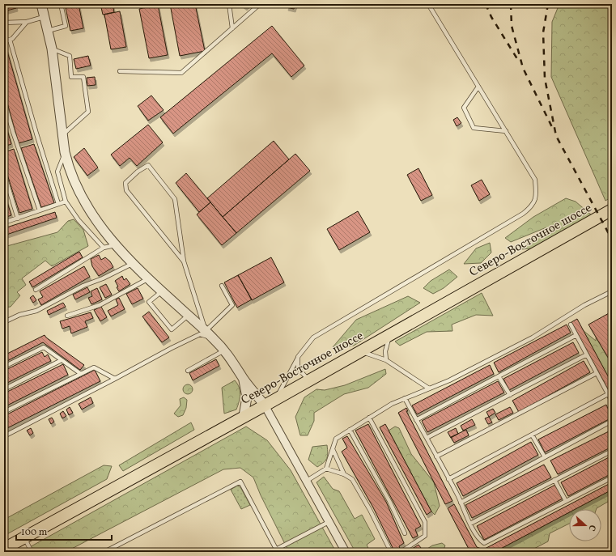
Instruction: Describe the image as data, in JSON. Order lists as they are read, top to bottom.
{
  "streets": {
    "main road": ["Северо-Восточное шоссе"]
  },
  "scale_bar": "100 m",
  "north": "right"
}
